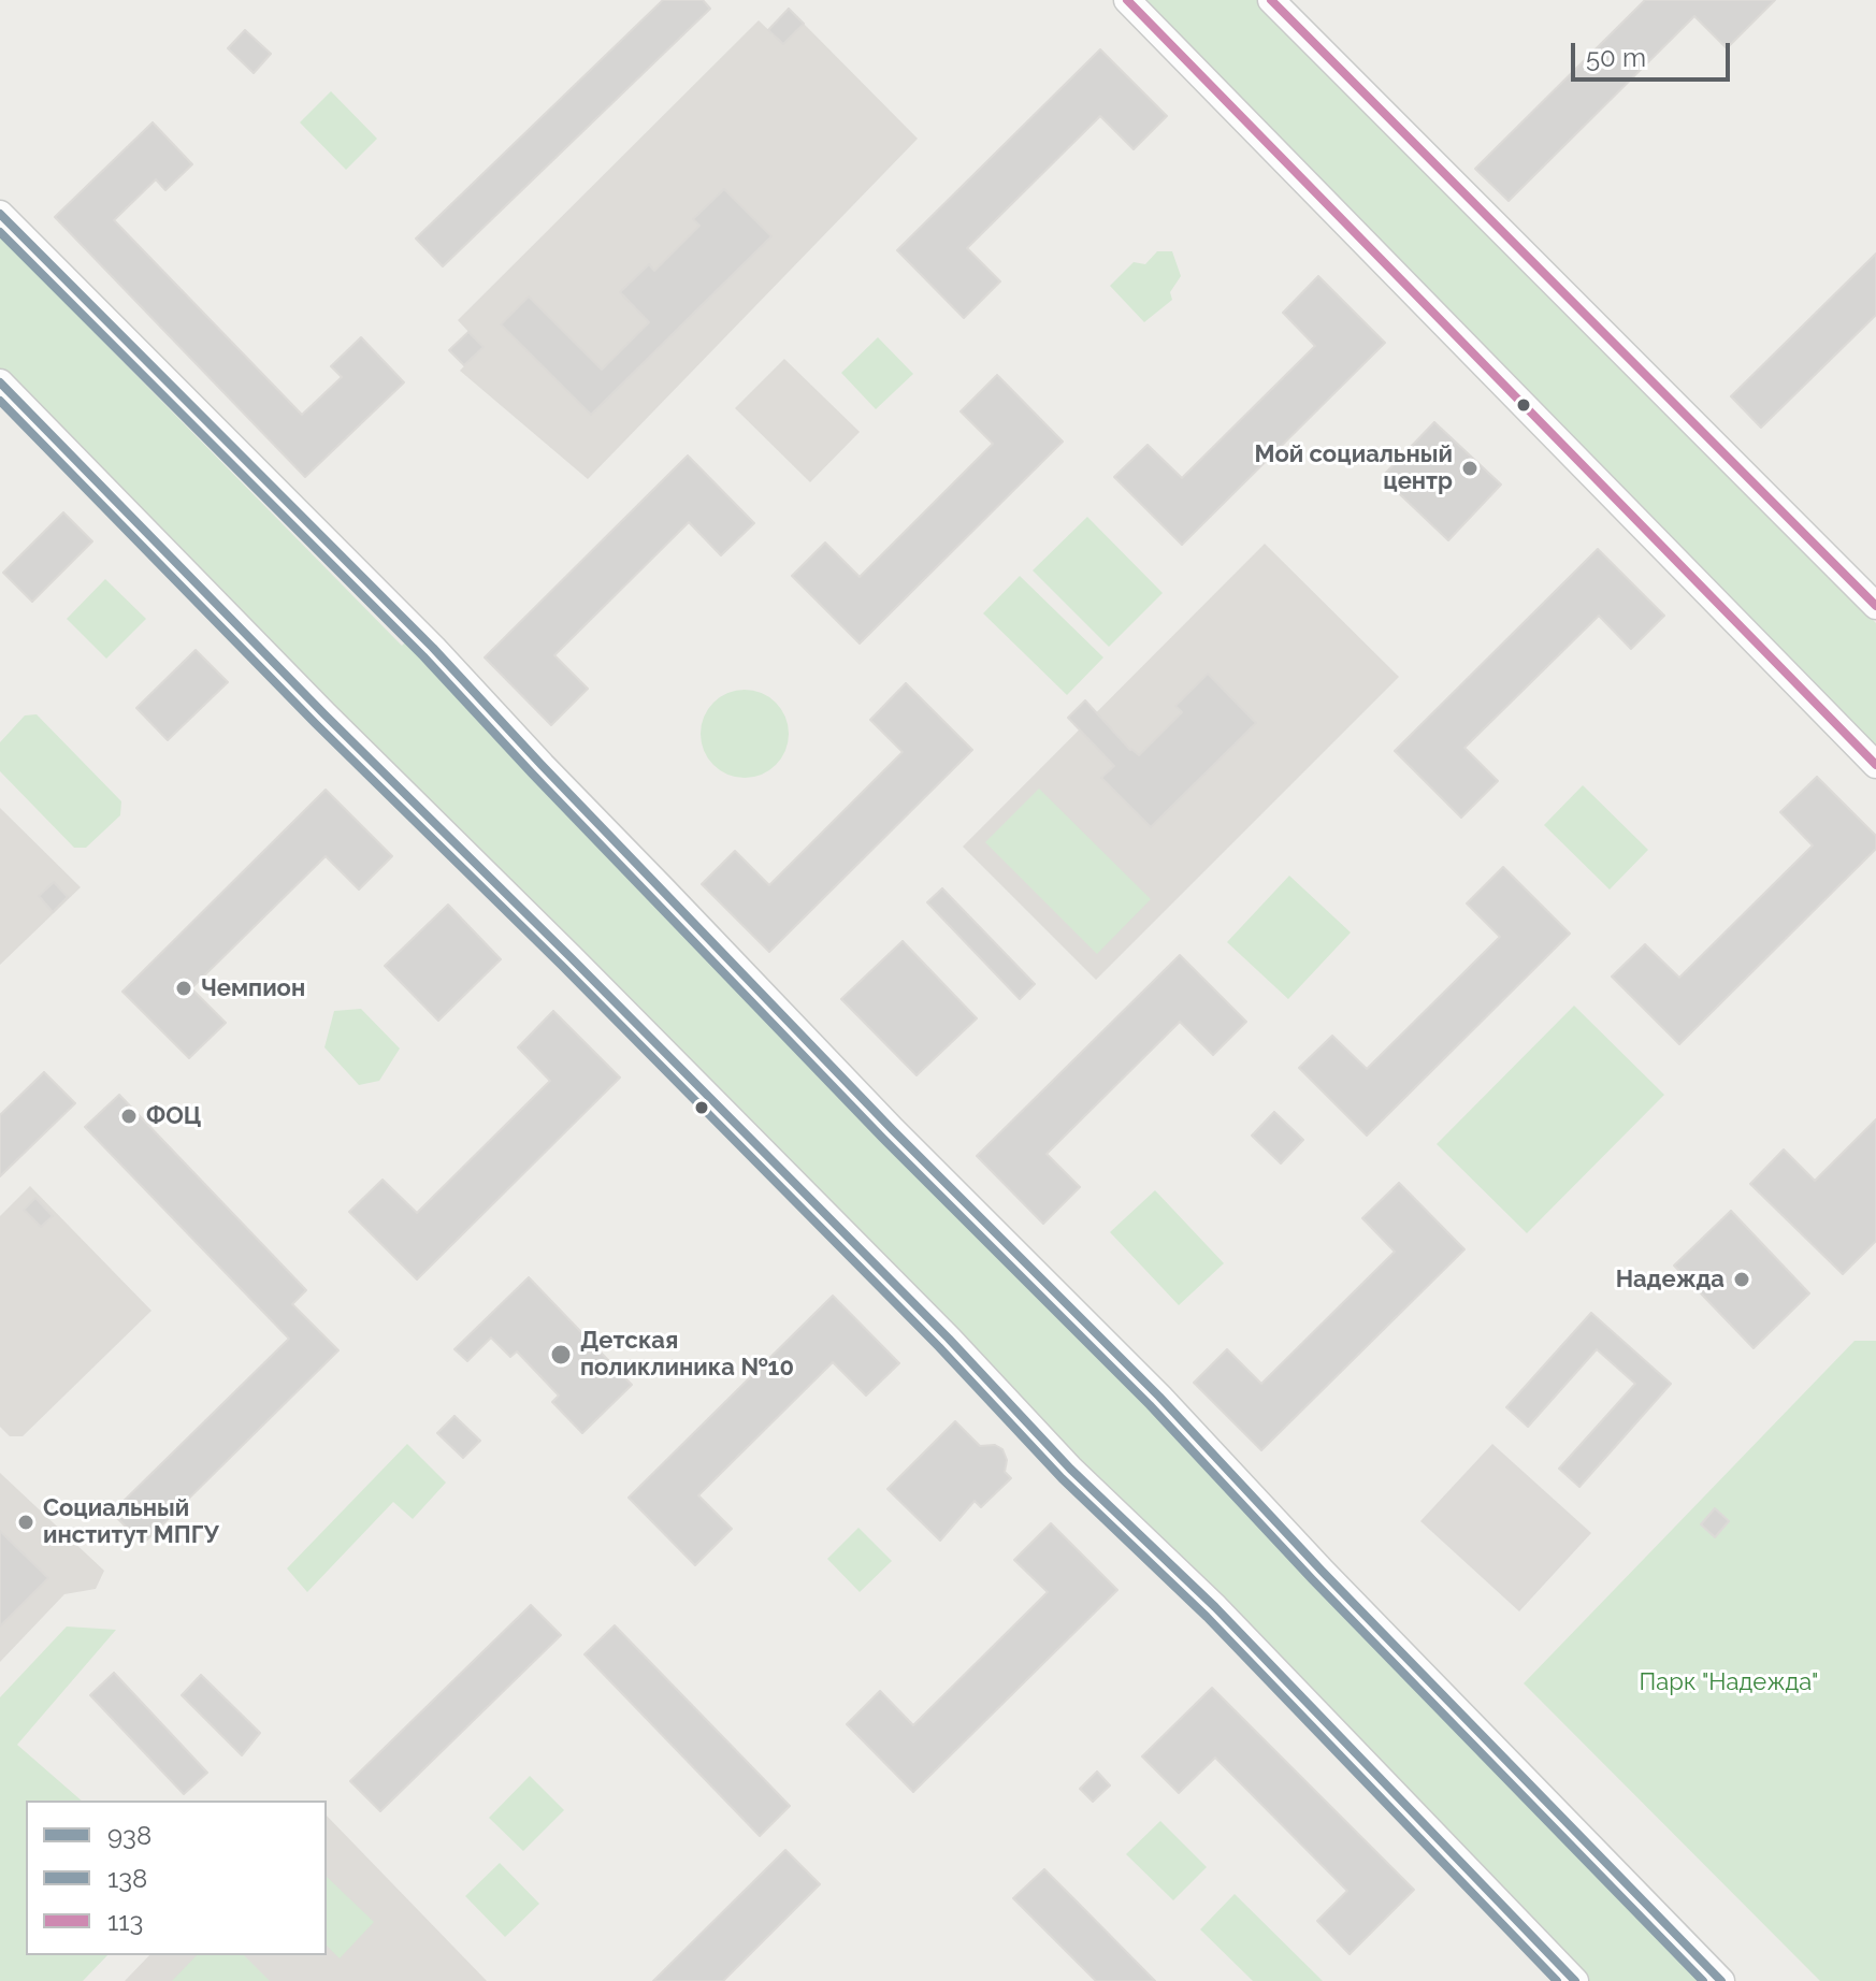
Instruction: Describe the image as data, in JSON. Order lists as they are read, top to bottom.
{
  "parks": ["Парк \"Надежда\""],
  "places": [
    "Мой социальный центр",
    "Чемпион",
    "ФОЦ",
    "Надежда",
    "Детская поликлиника №10",
    "Социальный институт МПГУ"
  ],
  "lines": ["transit line 113", "transit line 938", "transit line 138"],
  "legend": ["938", "138", "113"],
  "scale_bar": "50 m"
}
